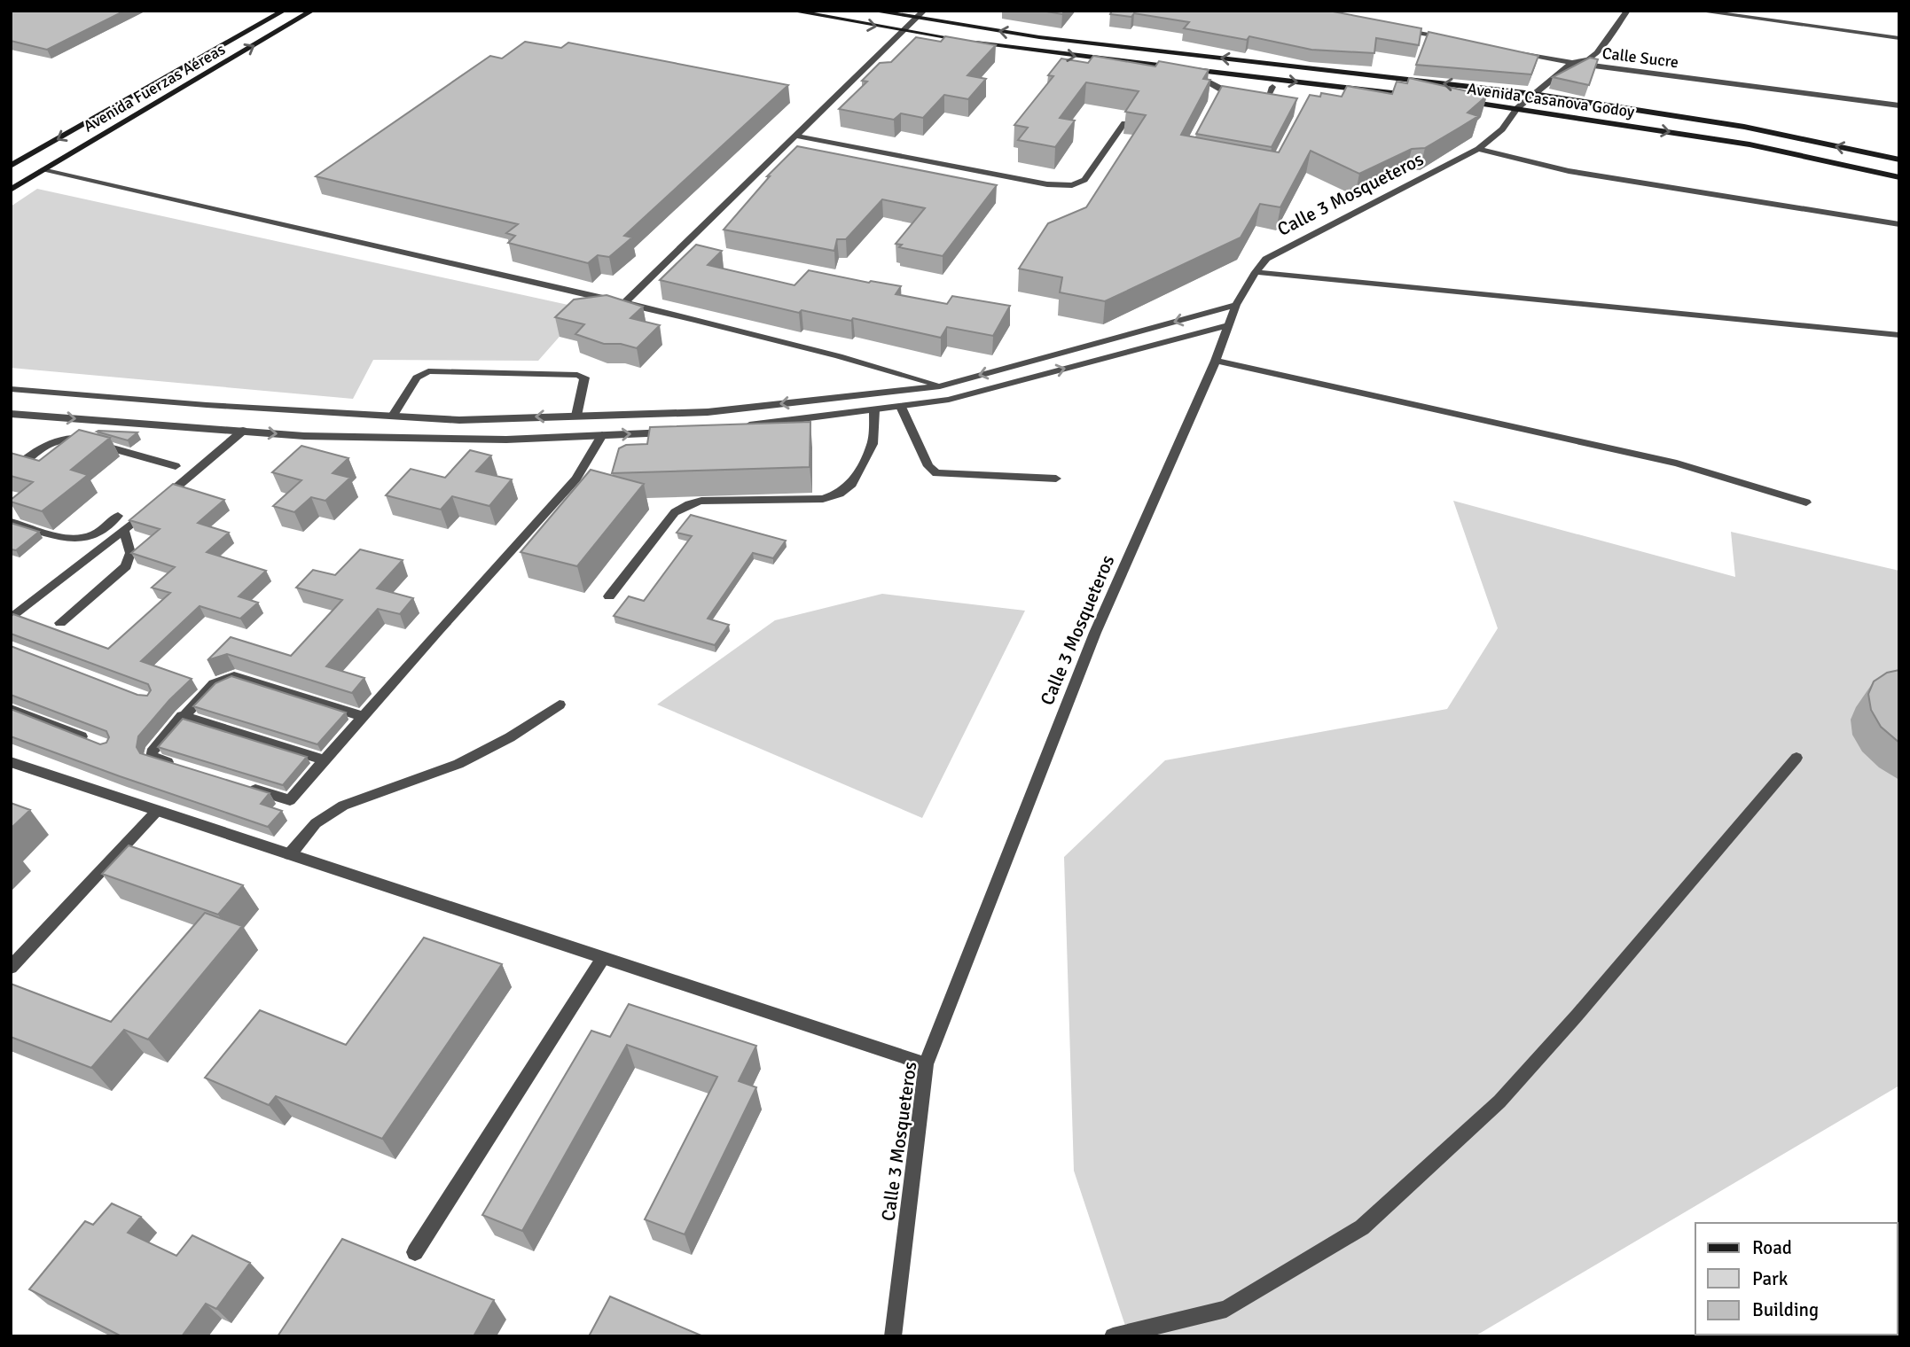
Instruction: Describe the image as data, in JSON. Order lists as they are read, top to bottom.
{
  "streets": {
    "street": [
      "Calle Sucre",
      "Avenida Fuerzas Aéreas",
      "Avenida Casanova Godoy",
      "Calle 3 Mosqueteros"
    ]
  },
  "crossings": [
    ["Calle Sucre", "Calle 3 Mosqueteros"],
    ["Avenida Casanova Godoy", "Calle 3 Mosqueteros"]
  ],
  "legend": ["Road", "Park", "Building"]
}
